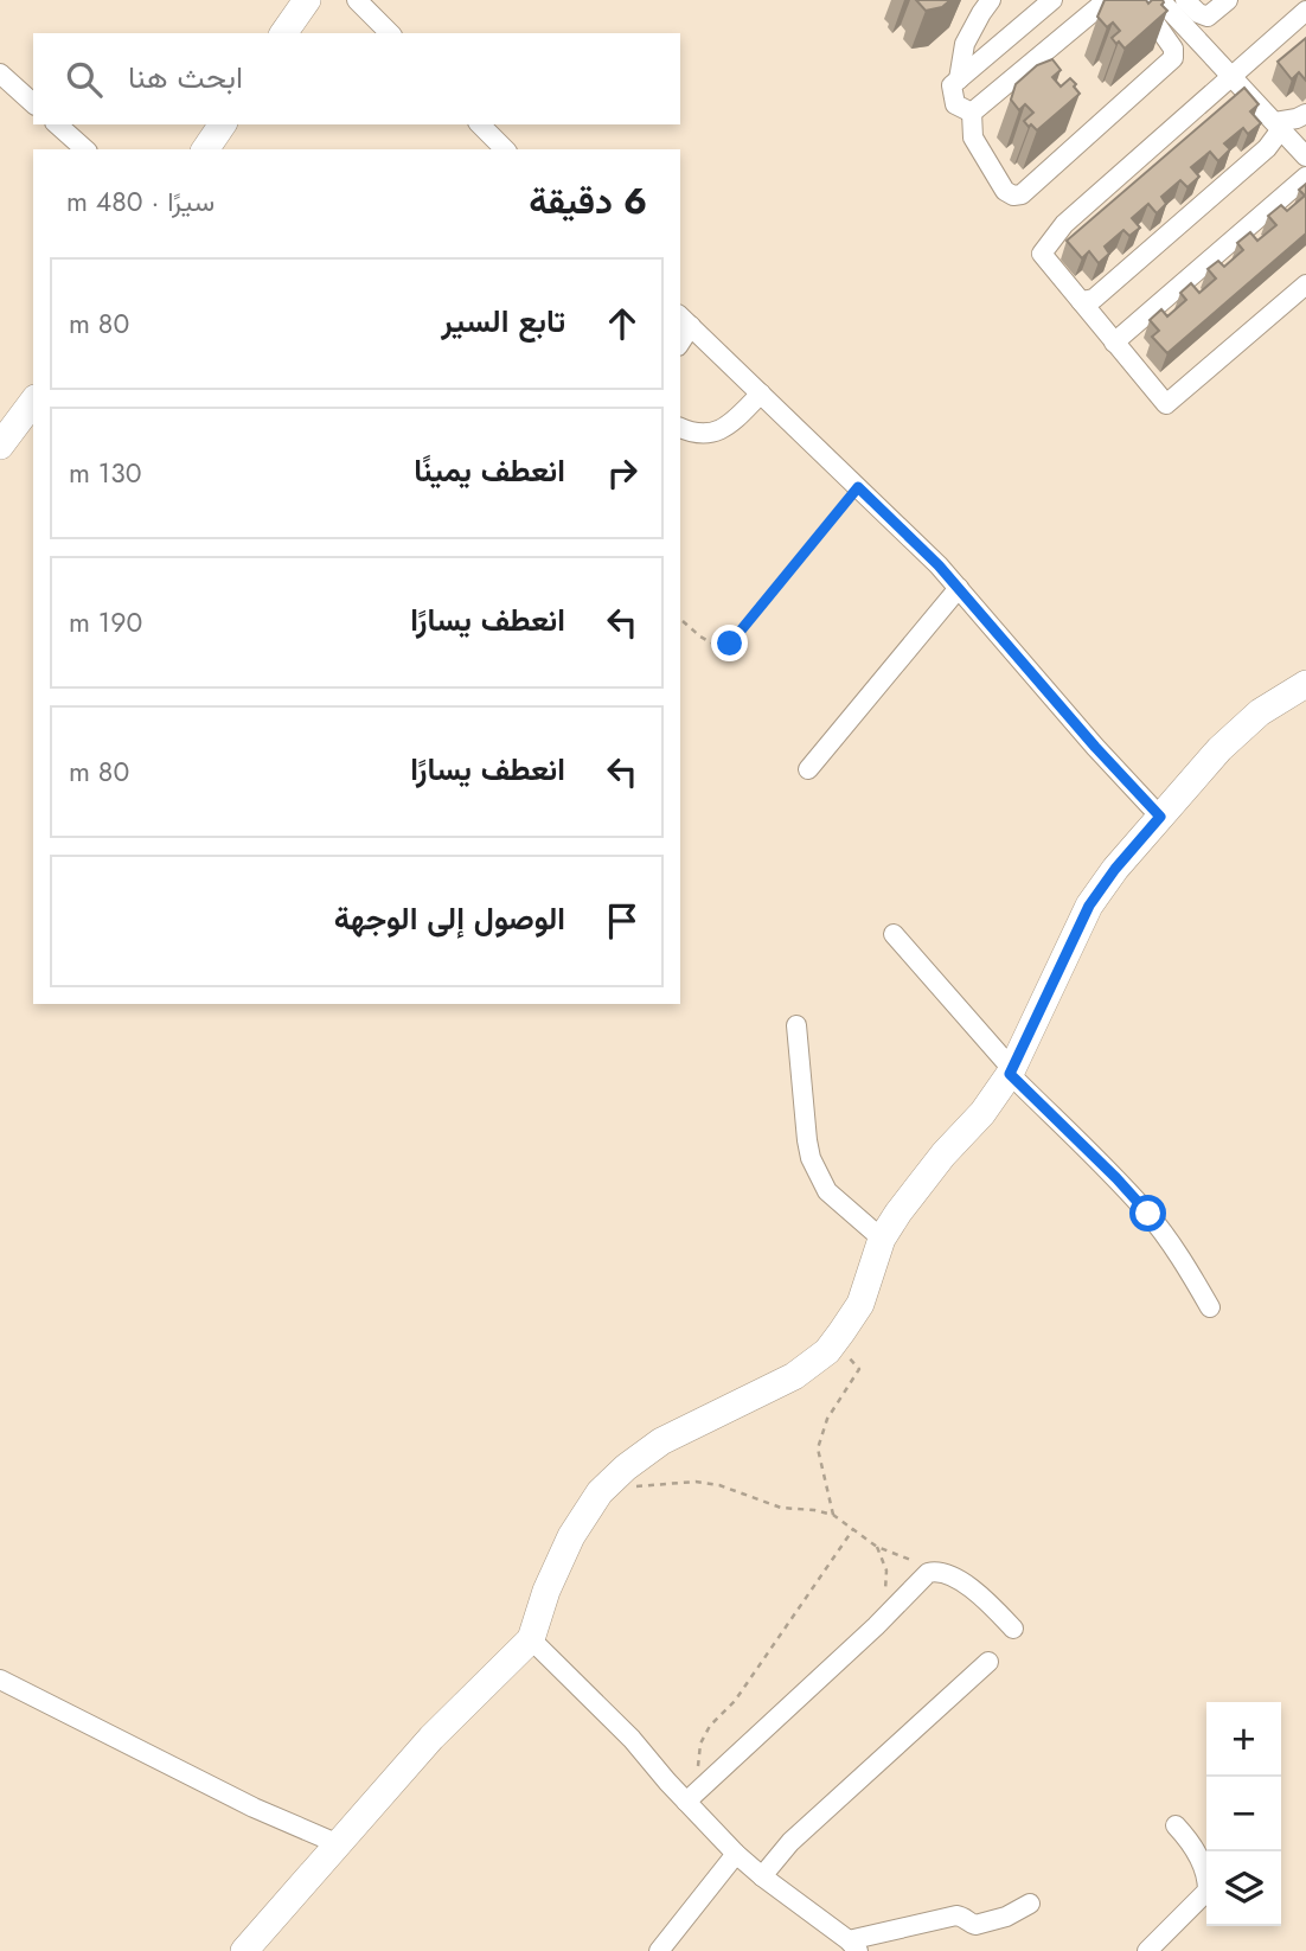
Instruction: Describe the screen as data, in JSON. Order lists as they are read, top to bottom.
{
  "page": {
    "search": "ابحث هنا",
    "heading": ["6 دقيقة", "سيرًا · 480 m"],
    "list": [
      ["تابع السير", "80 m"],
      ["انعطف يمينًا", "130 m"],
      ["انعطف يسارًا", "190 m"],
      ["انعطف يسارًا", "80 m"],
      "الوصول إلى الوجهة"
    ],
    "map_buttons": ["+", "−"]
  }
}
